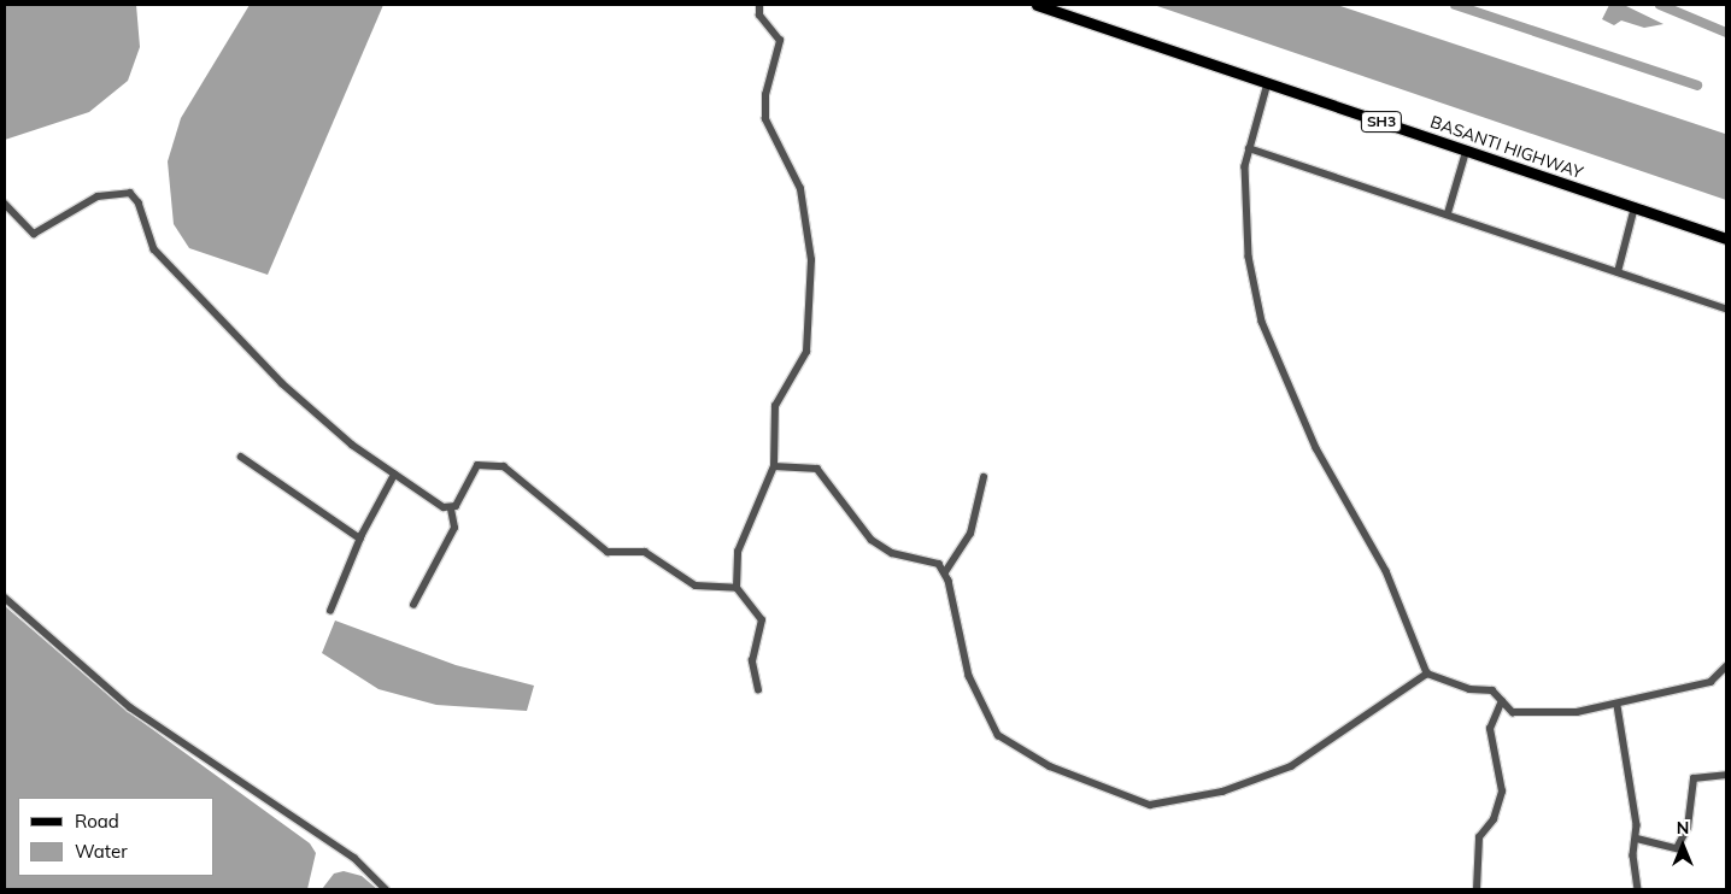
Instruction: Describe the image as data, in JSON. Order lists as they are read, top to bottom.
{
  "streets": {
    "main road": ["SH3", "BASANTI HIGHWAY"]
  },
  "legend": ["Road", "Water"],
  "north": "top"
}
